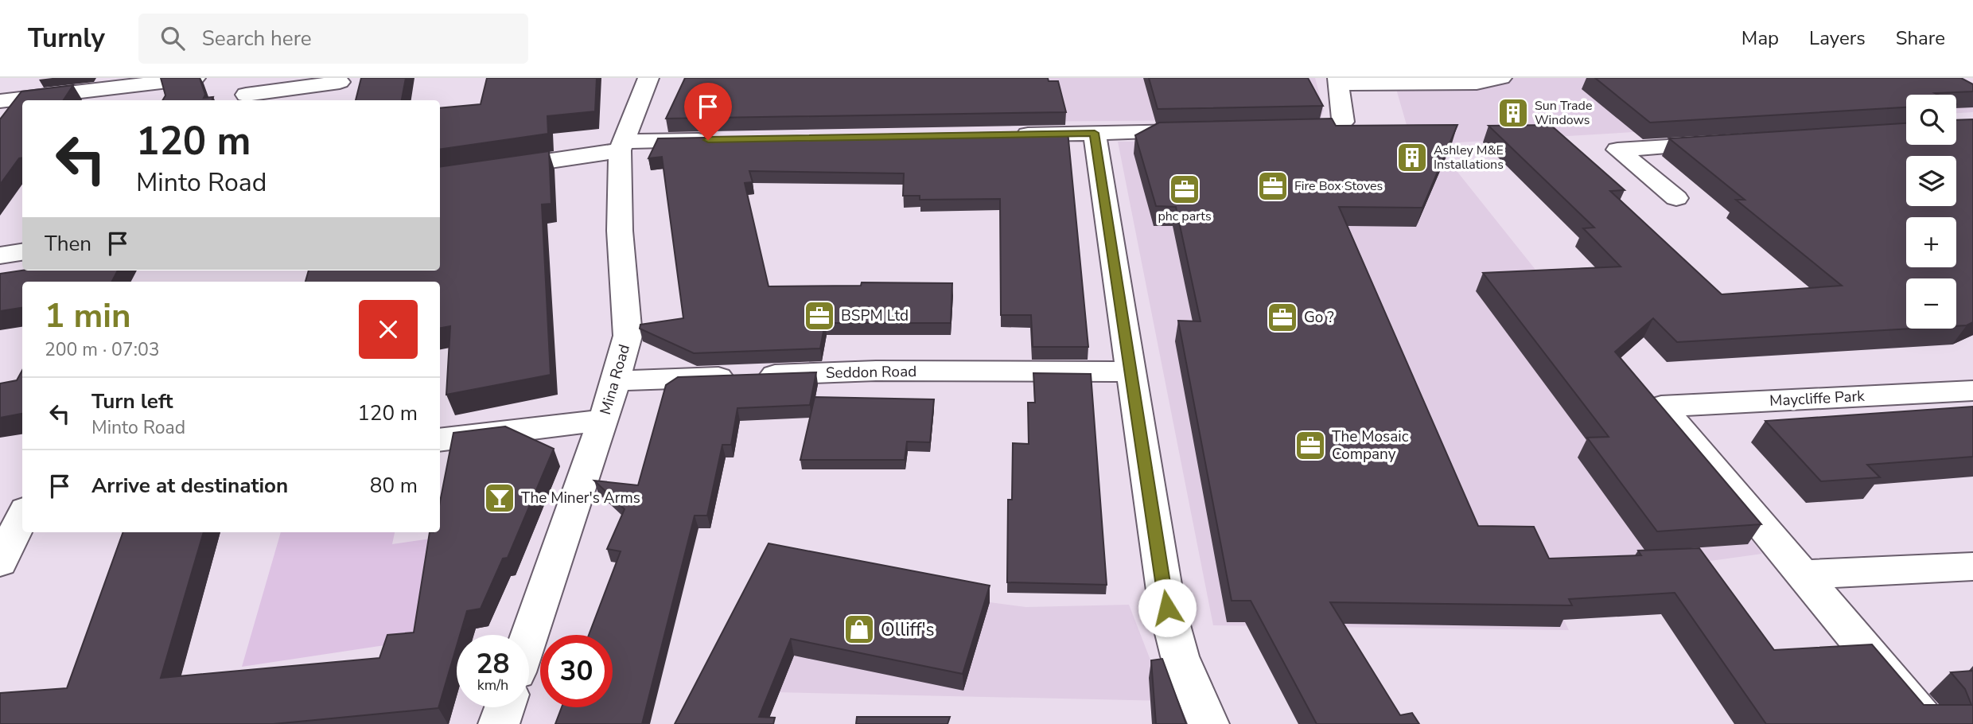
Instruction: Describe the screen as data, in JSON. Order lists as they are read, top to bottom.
{
  "streets": {
    "street": ["Seddon Road", "Mina Road", "Maycliffe Park"]
  },
  "crossings": [
    ["Seddon Road", "Mina Road"]
  ],
  "places": {
    "building": ["Sun Trade Windows", "Ashley M&E Installations"],
    "office": [
      "Fire Box Stoves",
      "phc parts",
      "BSPM Ltd",
      "Go ?",
      "The Mosaic Company"
    ],
    "bar": ["The Miner's Arms"],
    "shop": ["Olliff's"]
  },
  "page": {
    "header": "Turnly",
    "search": "Search here",
    "nav": ["Map", "Layers", "Share"],
    "map_buttons": ["+", "−"],
    "turn": ["120 m", "Minto Road"],
    "then": "Then",
    "heading": ["1 min", "200 m · 07:03"],
    "list": [
      {
        "name": "Turn left",
        "note": "Minto Road",
        "value": "120 m"
      },
      {
        "name": "Arrive at destination",
        "value": "80 m"
      }
    ],
    "speed": "28 km/h",
    "limit": "30"
  }
}
